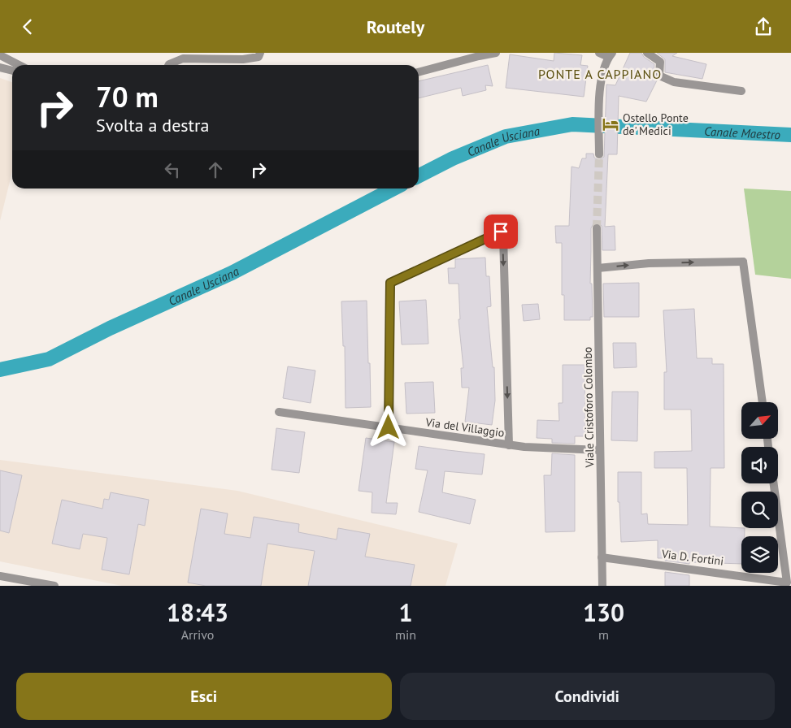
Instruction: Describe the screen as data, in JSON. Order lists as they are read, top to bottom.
{
  "streets": {
    "street": ["Viale Cristoforo Colombo", "Via del Villaggio", "Via D. Fortini"]
  },
  "crossings": [
    ["Viale Cristoforo Colombo", "Via del Villaggio"],
    ["Viale Cristoforo Colombo", "Via D. Fortini"]
  ],
  "districts": ["PONTE A CAPPIANO"],
  "water": ["Canale Maestro", "Canale Usciana"],
  "places": {
    "hotel": ["Ostello Ponte de' Medici"]
  },
  "north": "top right",
  "page": {
    "header": "Routely",
    "turn": ["70 m", "Svolta a destra"],
    "eta": [
      "18:43",
      "Arrivo",
      "1",
      "min",
      "130",
      "m"
    ],
    "buttons": ["Esci", "Condividi"]
  }
}
